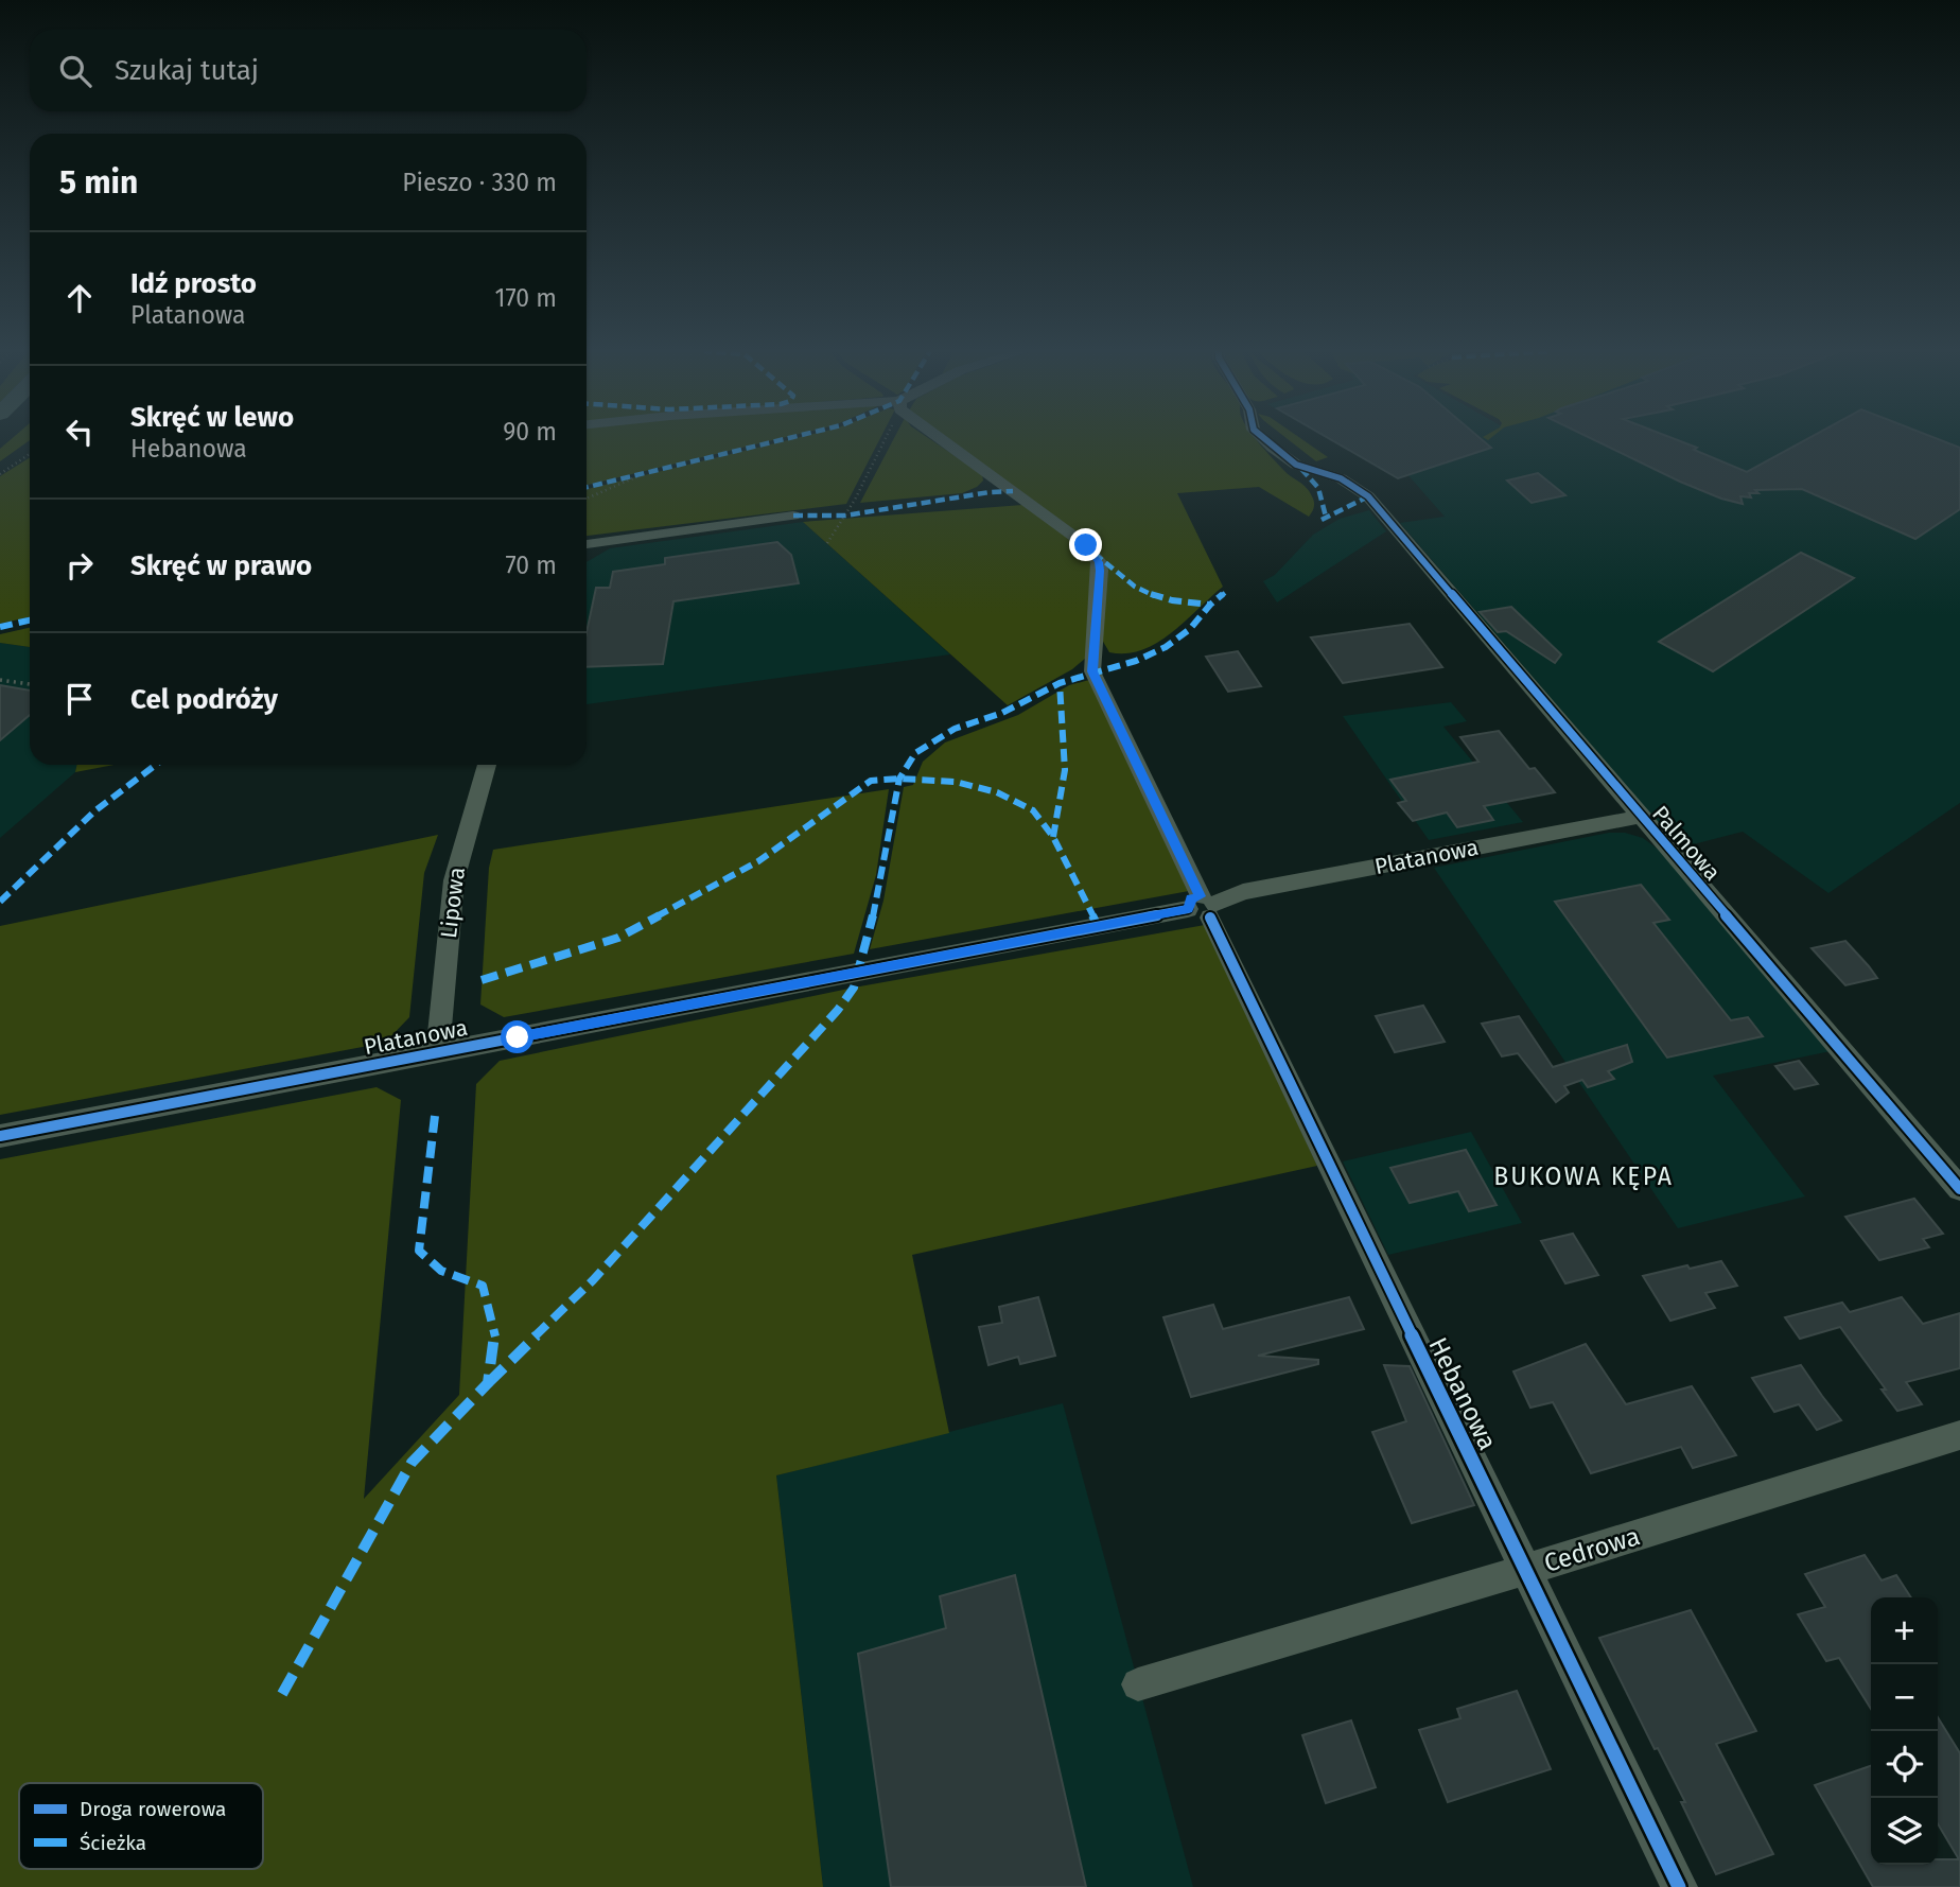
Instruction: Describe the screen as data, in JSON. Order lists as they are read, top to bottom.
{
  "streets": {
    "street": [
      "Palmowa",
      "Platanowa",
      "Lipowa",
      "Hebanowa",
      "Cedrowa"
    ]
  },
  "crossings": [
    ["Palmowa", "Platanowa"],
    ["Platanowa", "Lipowa"],
    ["Platanowa", "Hebanowa"],
    ["Hebanowa", "Cedrowa"]
  ],
  "districts": ["BUKOWA KĘPA"],
  "legend": ["Droga rowerowa", "Ścieżka"],
  "page": {
    "search": "Szukaj tutaj",
    "heading": ["5 min", "Pieszo · 330 m"],
    "list": [
      ["Idź prosto", "Platanowa", "170 m"],
      ["Skręć w lewo", "Hebanowa", "90 m"],
      ["Skręć w prawo", "70 m"],
      "Cel podróży"
    ],
    "map_buttons": ["+", "−"]
  }
}
